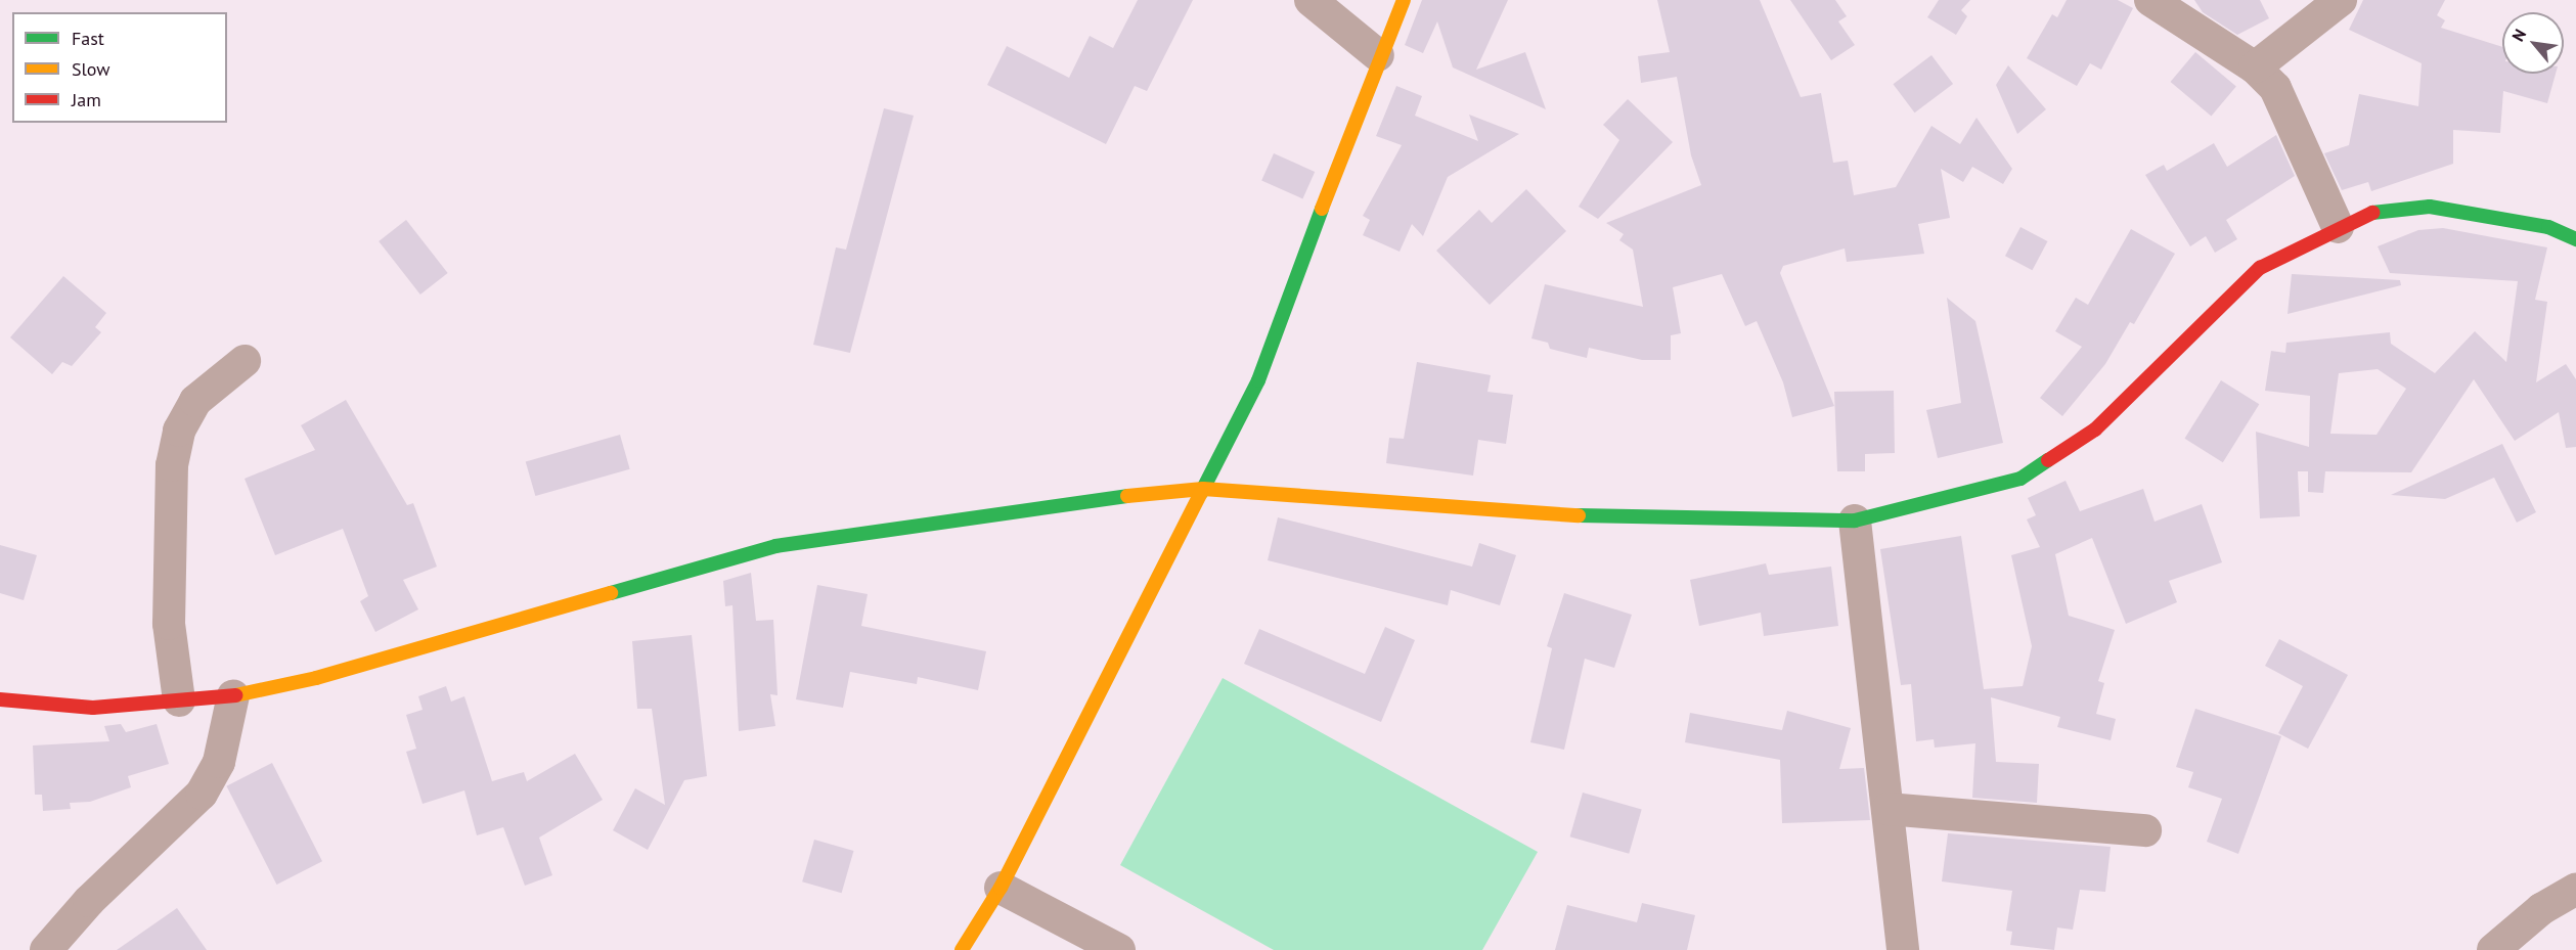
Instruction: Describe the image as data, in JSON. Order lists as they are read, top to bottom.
{
  "legend": ["Fast", "Slow", "Jam"],
  "north": "top left"
}
